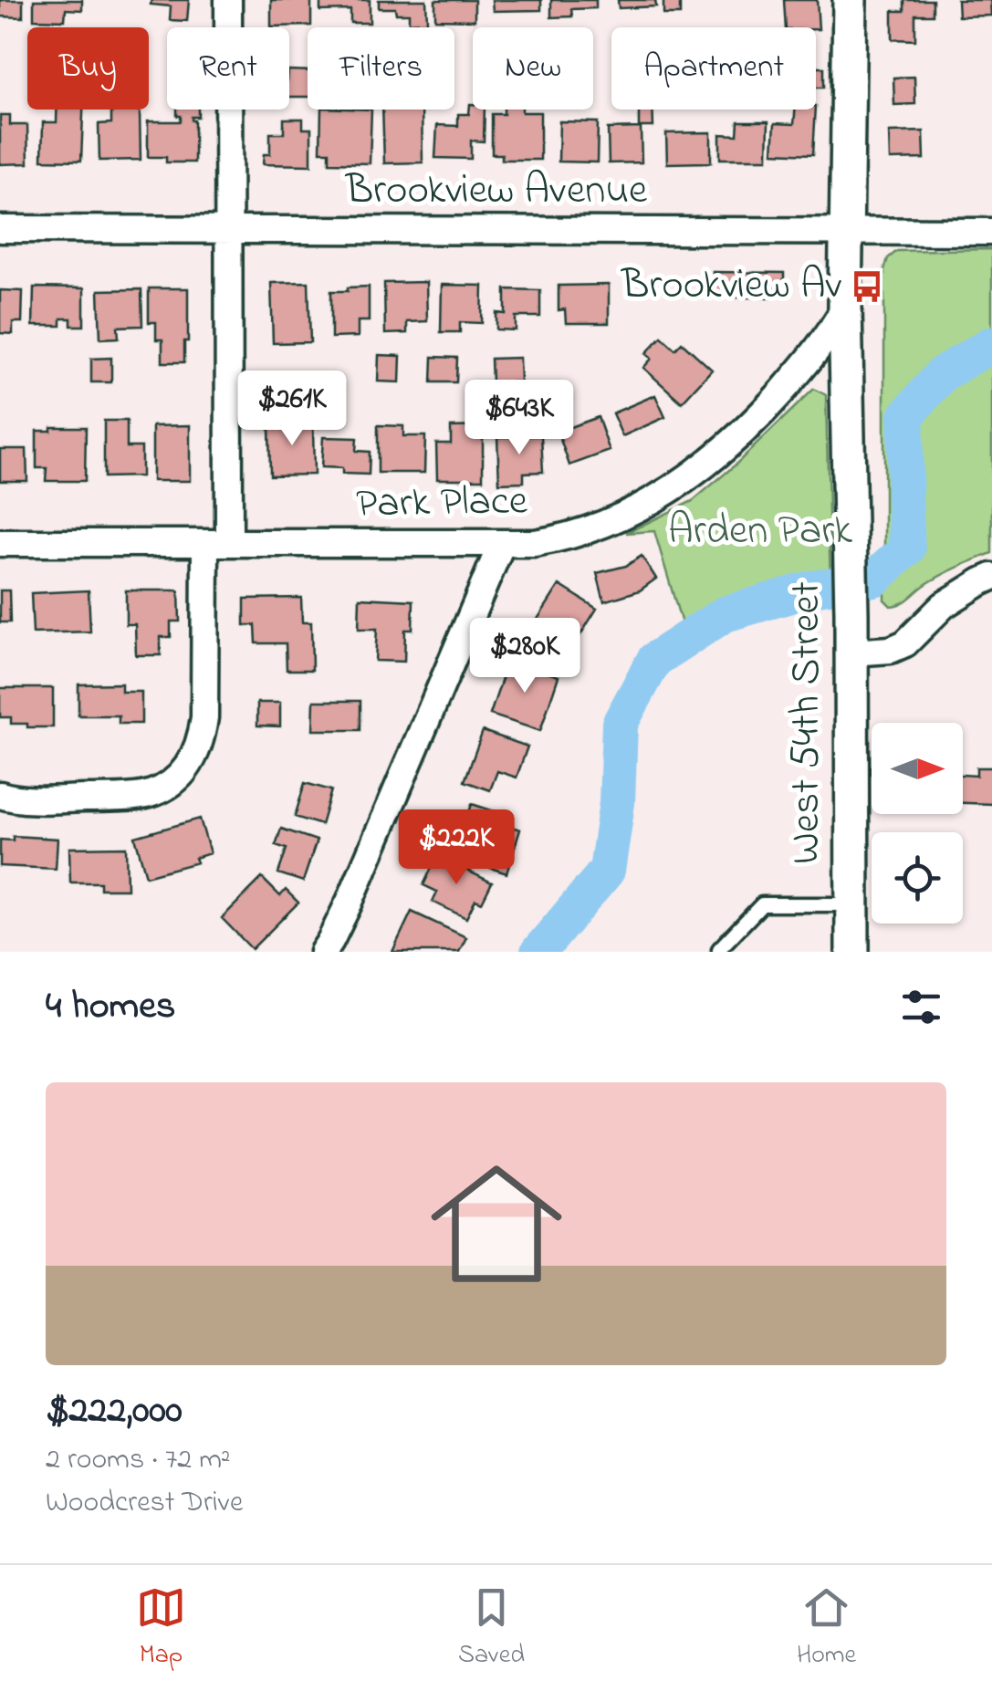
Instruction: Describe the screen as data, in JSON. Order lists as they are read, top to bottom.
{
  "streets": {
    "street": ["Brookview Avenue", "Park Place", "West 54th Street"]
  },
  "crossings": [
    ["Brookview Avenue", "West 54th Street"],
    ["Park Place", "West 54th Street"]
  ],
  "parks": ["Arden Park"],
  "places": {
    "bus stop": ["Brookview Av"]
  },
  "north": "right",
  "page": {
    "chip": [
      "Buy",
      "Rent",
      "Filters",
      "New",
      "Apartment"
    ],
    "price": [
      "$261K",
      "$643K",
      "$280K",
      "$222K"
    ],
    "heading": "4 homes",
    "list": [
      {
        "name": "$222,000",
        "note": "2 rooms · 72 m² · Woodcrest Drive"
      }
    ],
    "tabs": ["Map", "Saved", "Home"]
  }
}
